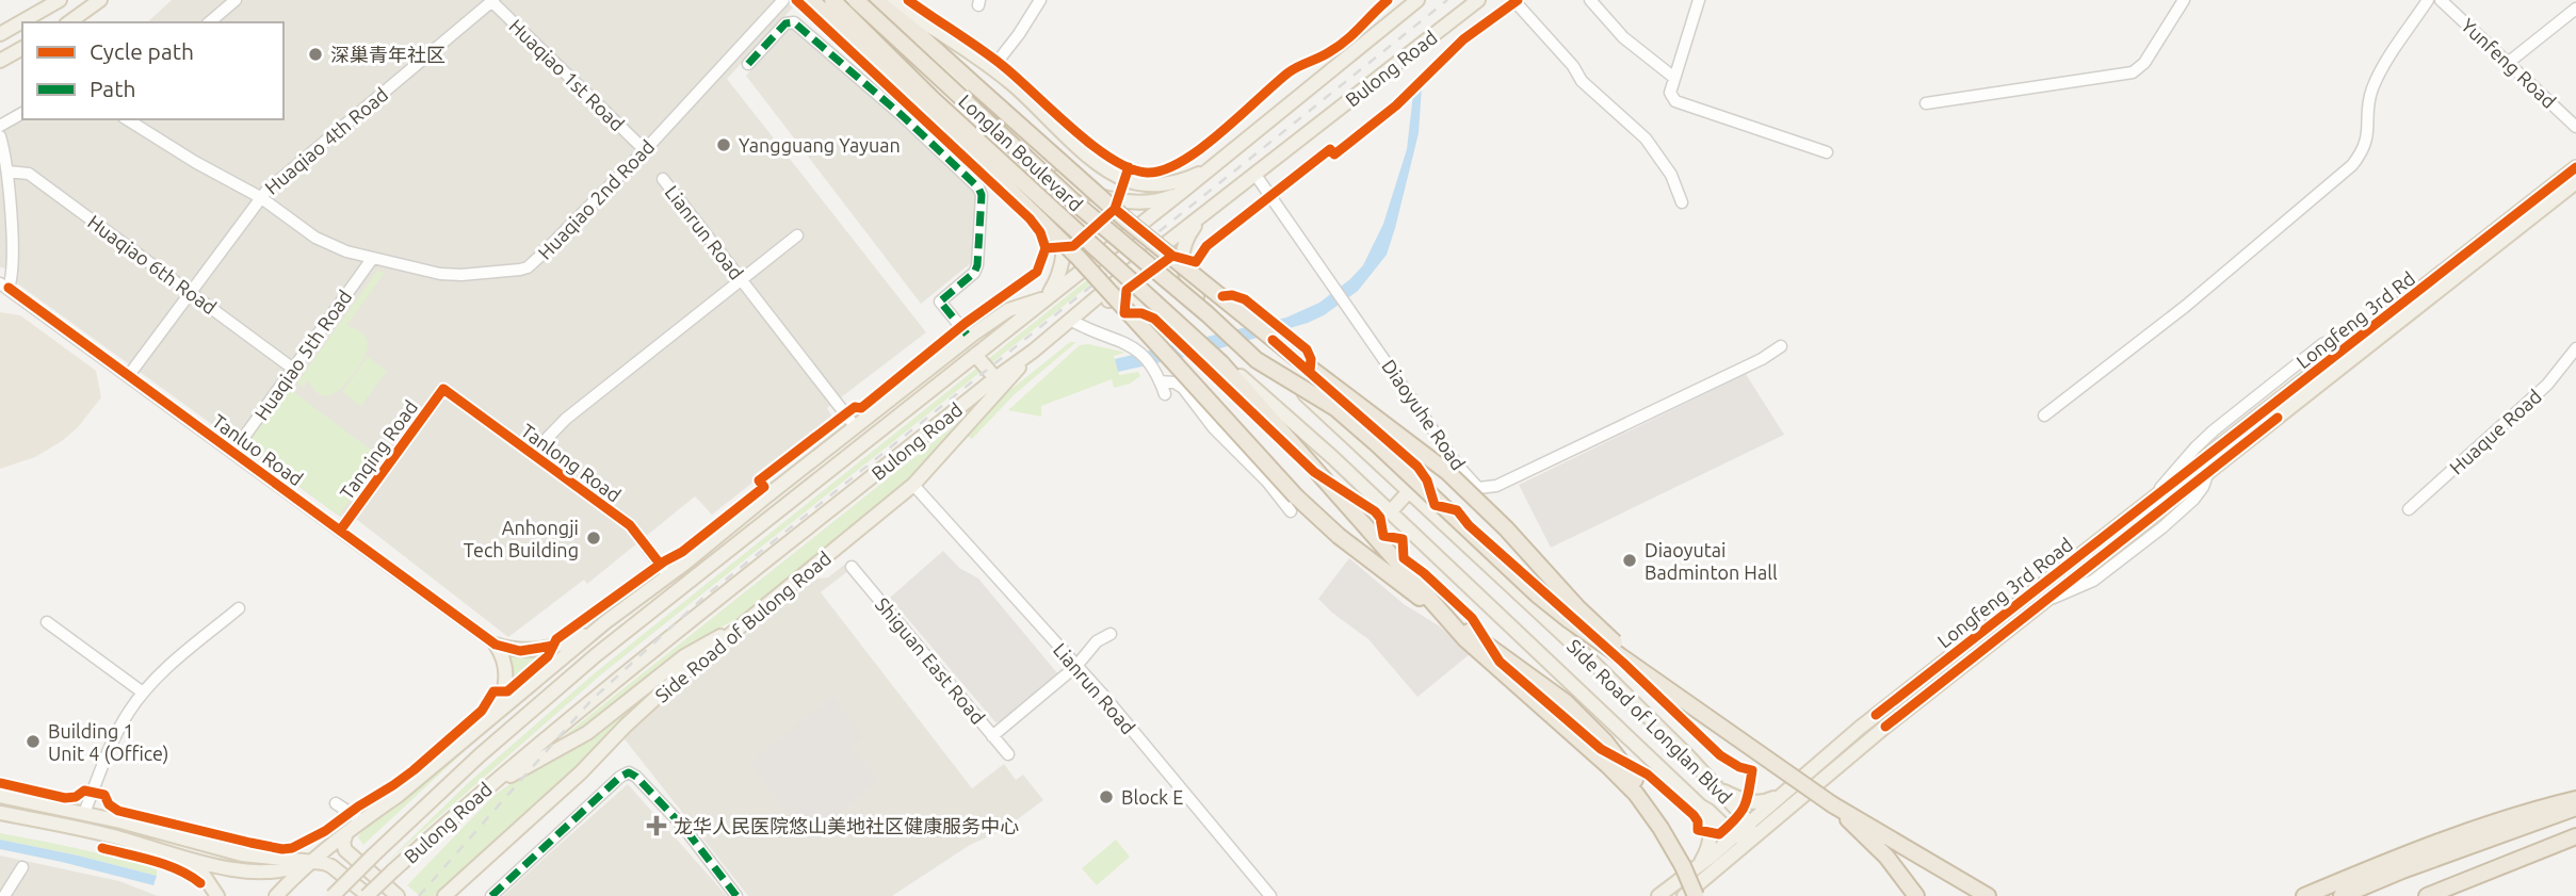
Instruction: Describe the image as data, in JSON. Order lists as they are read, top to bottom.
{
  "streets": {
    "highway": ["Longlan Boulevard"],
    "main road": [
      "Bulong Road",
      "Longfeng 3rd Rd",
      "Longfeng 3rd Road",
      "Side Road of Bulong Road",
      "Side Road of Longlan Blvd"
    ],
    "street": [
      "Yunfeng Road",
      "Huaqiao 1st Road",
      "Huaqiao 4th Road",
      "Huaqiao 2nd Road",
      "Lianrun Road",
      "Huaqiao 6th Road",
      "Huaqiao 5th Road",
      "Diaoyuhe Road",
      "Huaque Road",
      "Tanluo Road",
      "Tanqing Road",
      "Tanlong Road",
      "Shiguan East Road"
    ]
  },
  "crossings": [
    ["Bulong Road", "Diaoyuhe Road"],
    ["Bulong Road", "Side Road of Bulong Road"],
    ["Bulong Road", "Side Road of Longlan Blvd"],
    ["Huaqiao 1st Road", "Huaqiao 4th Road"],
    ["Huaqiao 1st Road", "Huaqiao 2nd Road"],
    ["Huaqiao 4th Road", "Huaqiao 2nd Road"],
    ["Huaqiao 4th Road", "Huaqiao 6th Road"],
    ["Huaqiao 4th Road", "Tanluo Road"],
    ["Longlan Boulevard", "Side Road of Longlan Blvd"],
    ["Huaqiao 2nd Road", "Huaqiao 5th Road"],
    ["Lianrun Road", "Side Road of Bulong Road"],
    ["Huaqiao 6th Road", "Huaqiao 5th Road"],
    ["Longfeng 3rd Rd", "Longfeng 3rd Road"],
    ["Huaqiao 5th Road", "Tanluo Road"],
    ["Tanluo Road", "Tanqing Road"],
    ["Tanqing Road", "Tanlong Road"],
    ["Longfeng 3rd Road", "Side Road of Longlan Blvd"]
  ],
  "places": {
    "other": [
      "深巢青年社区",
      "Yangguang Yayuan",
      "Anhongji Tech Building",
      "Diaoyutai Badminton Hall",
      "Building 1 Unit 4 (Office)",
      "Block E"
    ],
    "health": ["龙华人民医院悠山美地社区健康服务中心"]
  },
  "legend": ["Cycle path", "Path"]
}
